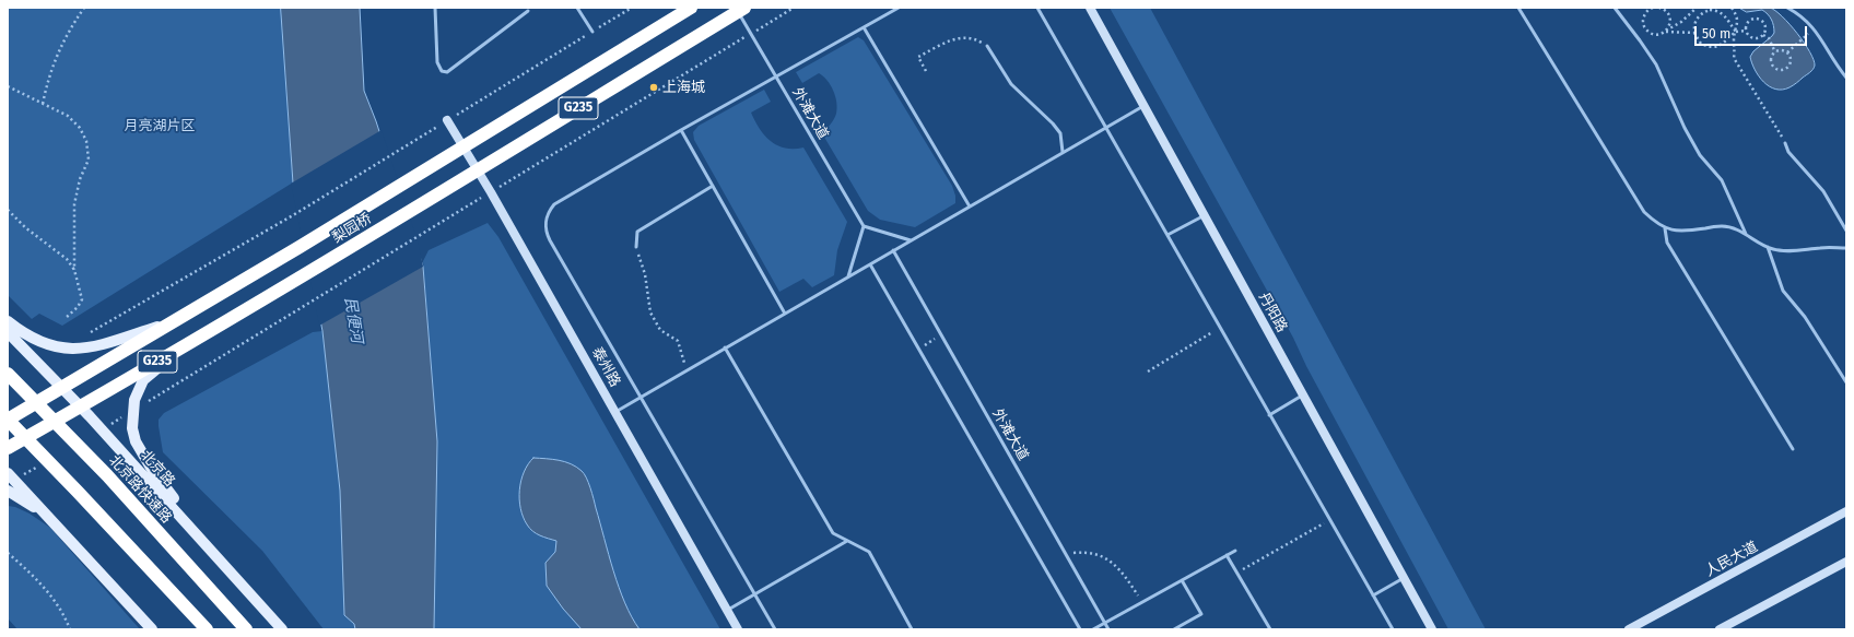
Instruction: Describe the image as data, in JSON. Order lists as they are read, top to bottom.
{
  "streets": {
    "highway": ["G235", "梨园桥", "北京路快速路"],
    "main road": ["北京路"],
    "street": ["丹阳路", "泰州路", "人民大道"],
    "lane": ["外滩大道"]
  },
  "crossings": [
    ["G235", "外滩大道"],
    ["G235", "梨园桥"],
    ["G235", "泰州路"],
    ["G235", "北京路"],
    ["梨园桥", "泰州路"]
  ],
  "water": ["民便河"],
  "parks": ["月亮湖片区"],
  "places": ["上海城"],
  "scale_bar": "50 m"
}
